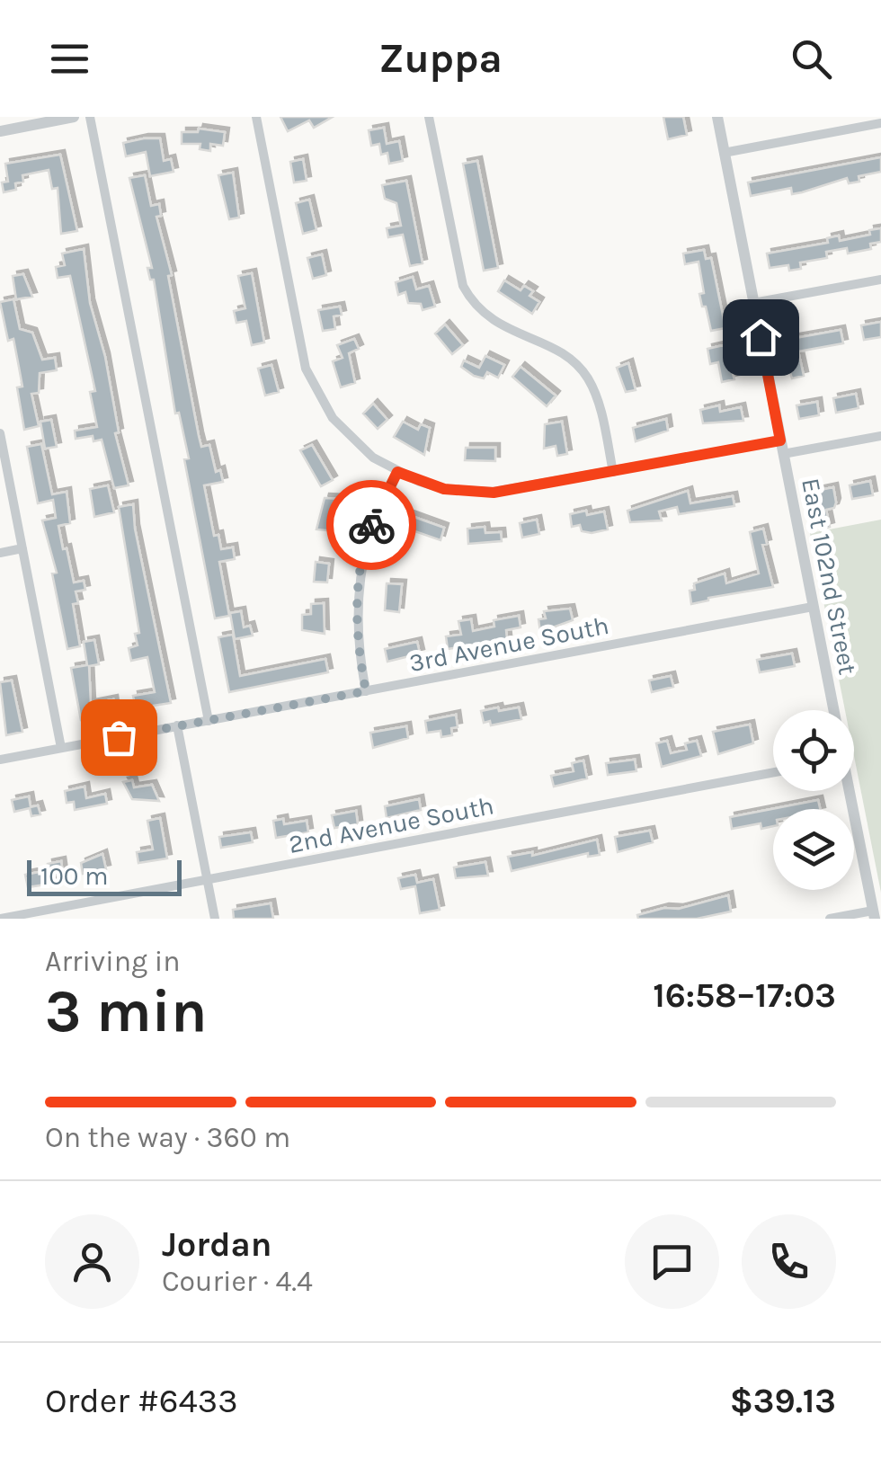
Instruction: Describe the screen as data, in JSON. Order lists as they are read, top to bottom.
{
  "streets": {
    "street": ["East 102nd Street", "3rd Avenue South", "2nd Avenue South"]
  },
  "crossings": [
    ["East 102nd Street", "3rd Avenue South"]
  ],
  "scale_bar": "100 m",
  "page": {
    "header": "Zuppa",
    "scale": "100 m",
    "heading": ["3 min", "Arriving in", "16:58–17:03"],
    "panel": [
      "Jordan",
      "Courier · 4.4",
      "Order #6433",
      "$39.13"
    ],
    "bar": "On the way · 360 m"
  }
}
